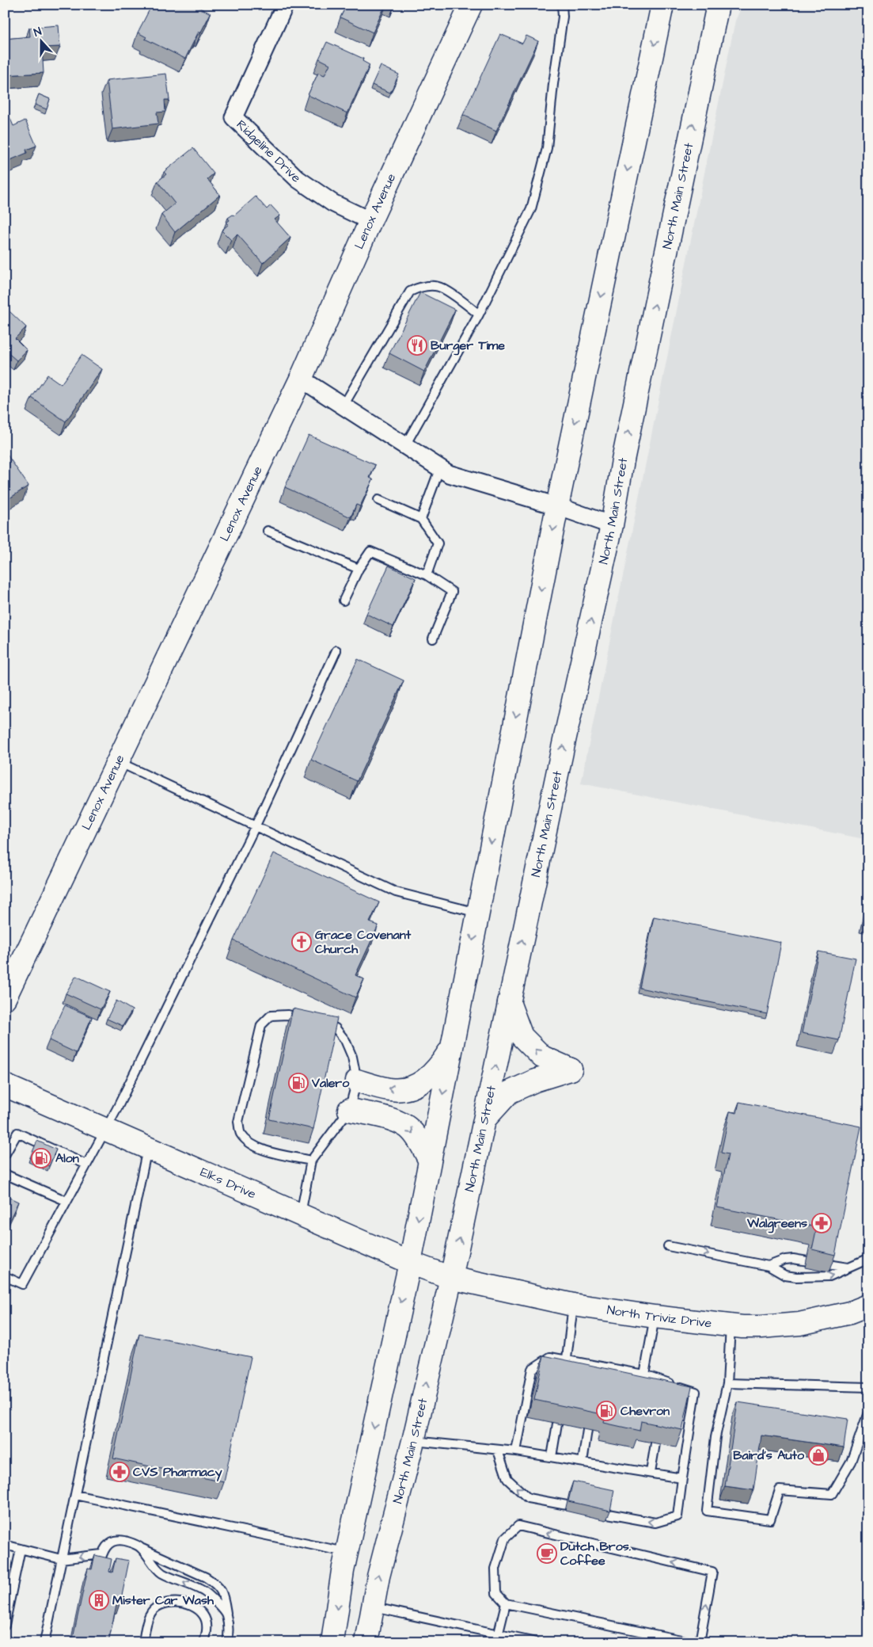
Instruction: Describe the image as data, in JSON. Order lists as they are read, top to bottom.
{
  "streets": {
    "main road": [
      "North Main Street",
      "Lenox Avenue",
      "Elks Drive",
      "North Triviz Drive"
    ],
    "street": ["Ridgeline Drive"]
  },
  "crossings": [
    ["Ridgeline Drive", "Lenox Avenue"],
    ["North Main Street", "Elks Drive"],
    ["North Main Street", "North Triviz Drive"],
    ["Elks Drive", "North Triviz Drive"]
  ],
  "places": {
    "restaurant": ["Burger Time"],
    "church": ["Grace Covenant Church"],
    "fuel station": ["Valero", "Alon", "Chevron"],
    "pharmacy": ["Walgreens", "CVS Pharmacy"],
    "shop": ["Baird's Auto"],
    "cafe": ["Dutch Bros. Coffee"],
    "building": ["Mister Car Wash"]
  },
  "north": "top"
}
